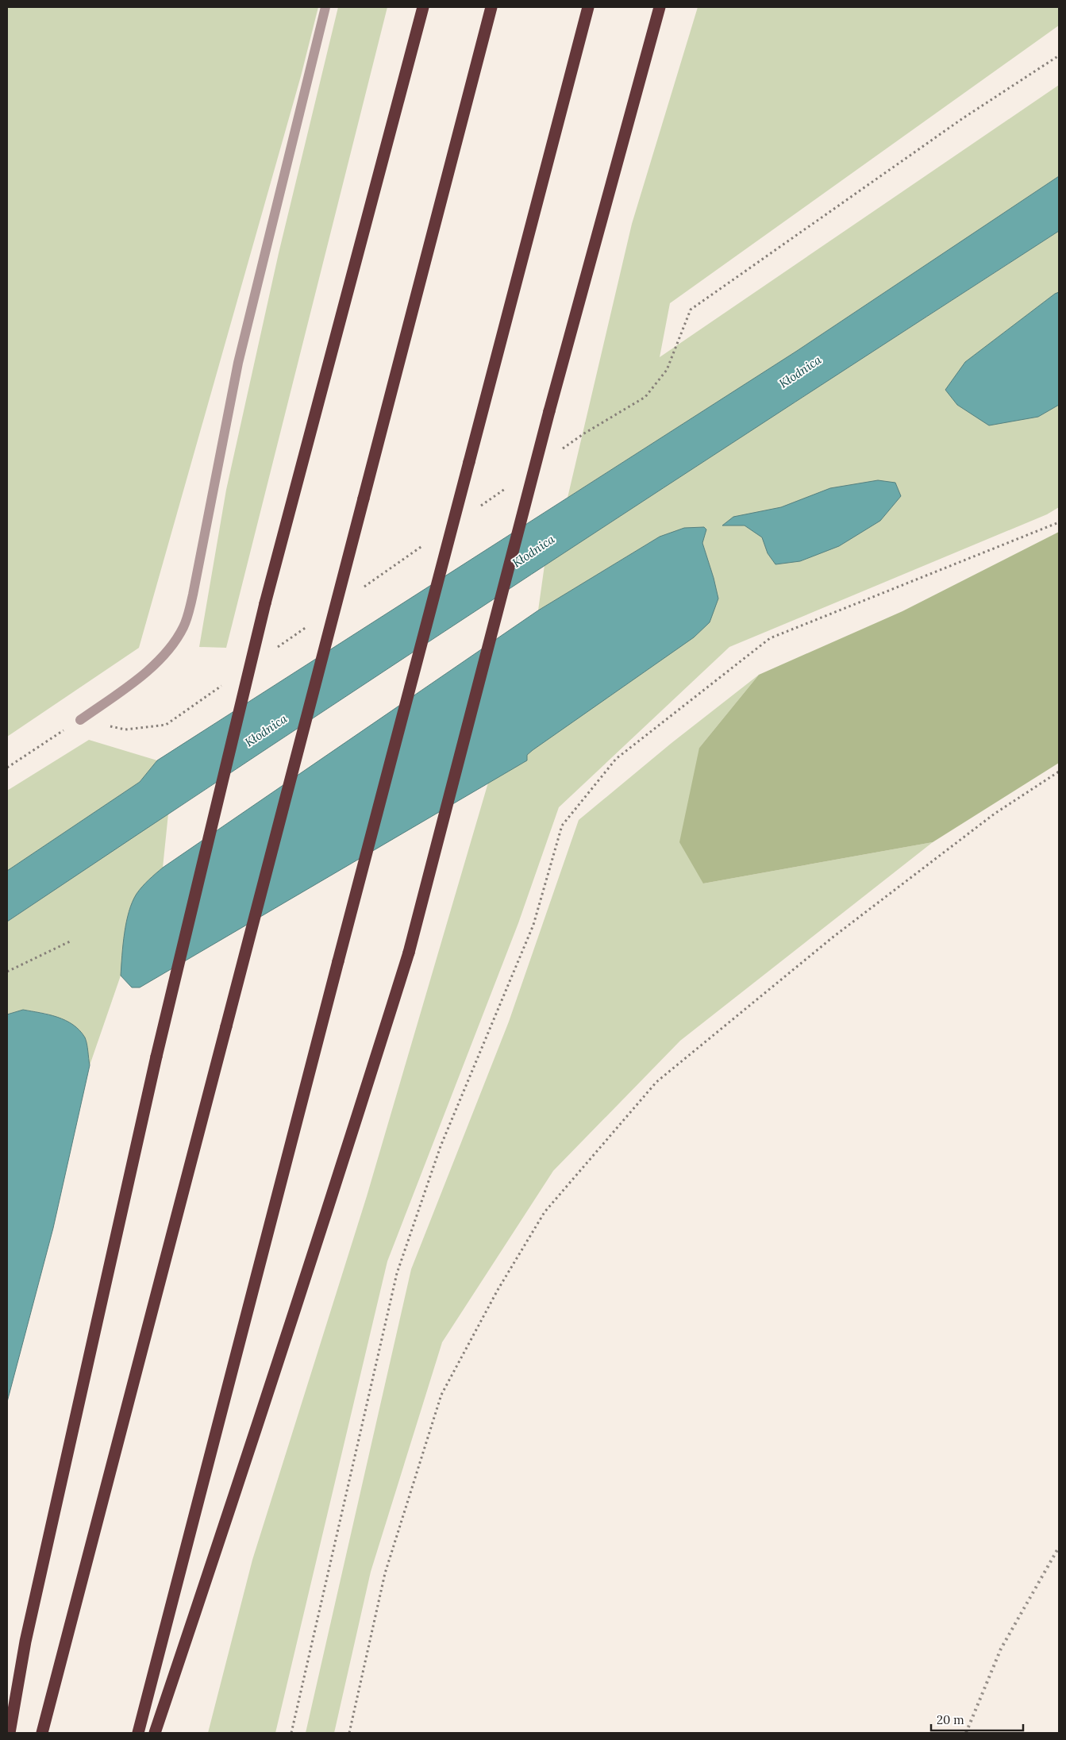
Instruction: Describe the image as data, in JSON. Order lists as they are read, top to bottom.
{
  "water": ["Kłodnica"],
  "scale_bar": "20 m"
}
